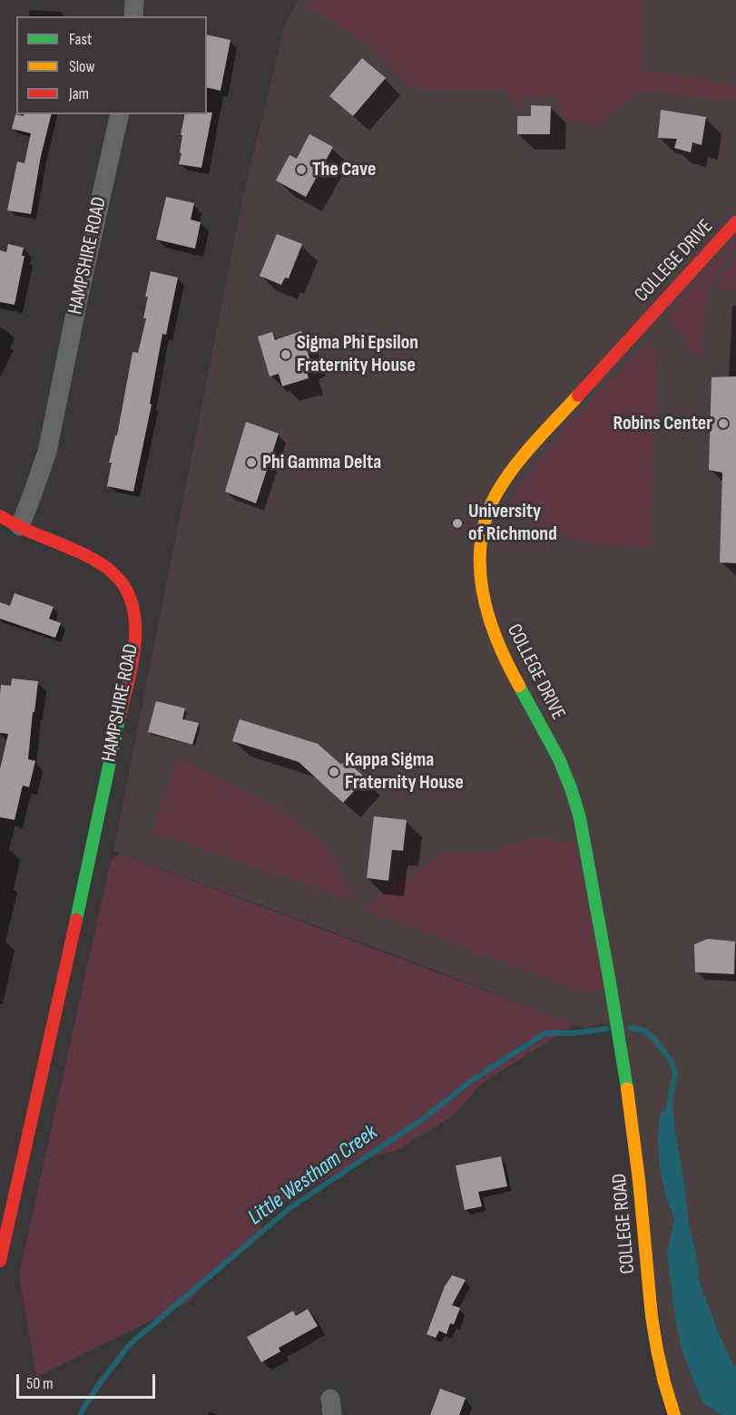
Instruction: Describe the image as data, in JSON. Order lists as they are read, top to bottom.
{
  "streets": {
    "street": ["HAMPSHIRE ROAD", "COLLEGE DRIVE", "COLLEGE ROAD"]
  },
  "crossings": [
    ["COLLEGE DRIVE", "COLLEGE ROAD"]
  ],
  "water": ["Little Westham Creek"],
  "places": [
    "The Cave",
    "Sigma Phi Epsilon Fraternity House",
    "Robins Center",
    "Phi Gamma Delta",
    "University of Richmond",
    "Kappa Sigma Fraternity House"
  ],
  "legend": ["Fast", "Slow", "Jam"],
  "scale_bar": "50 m"
}
